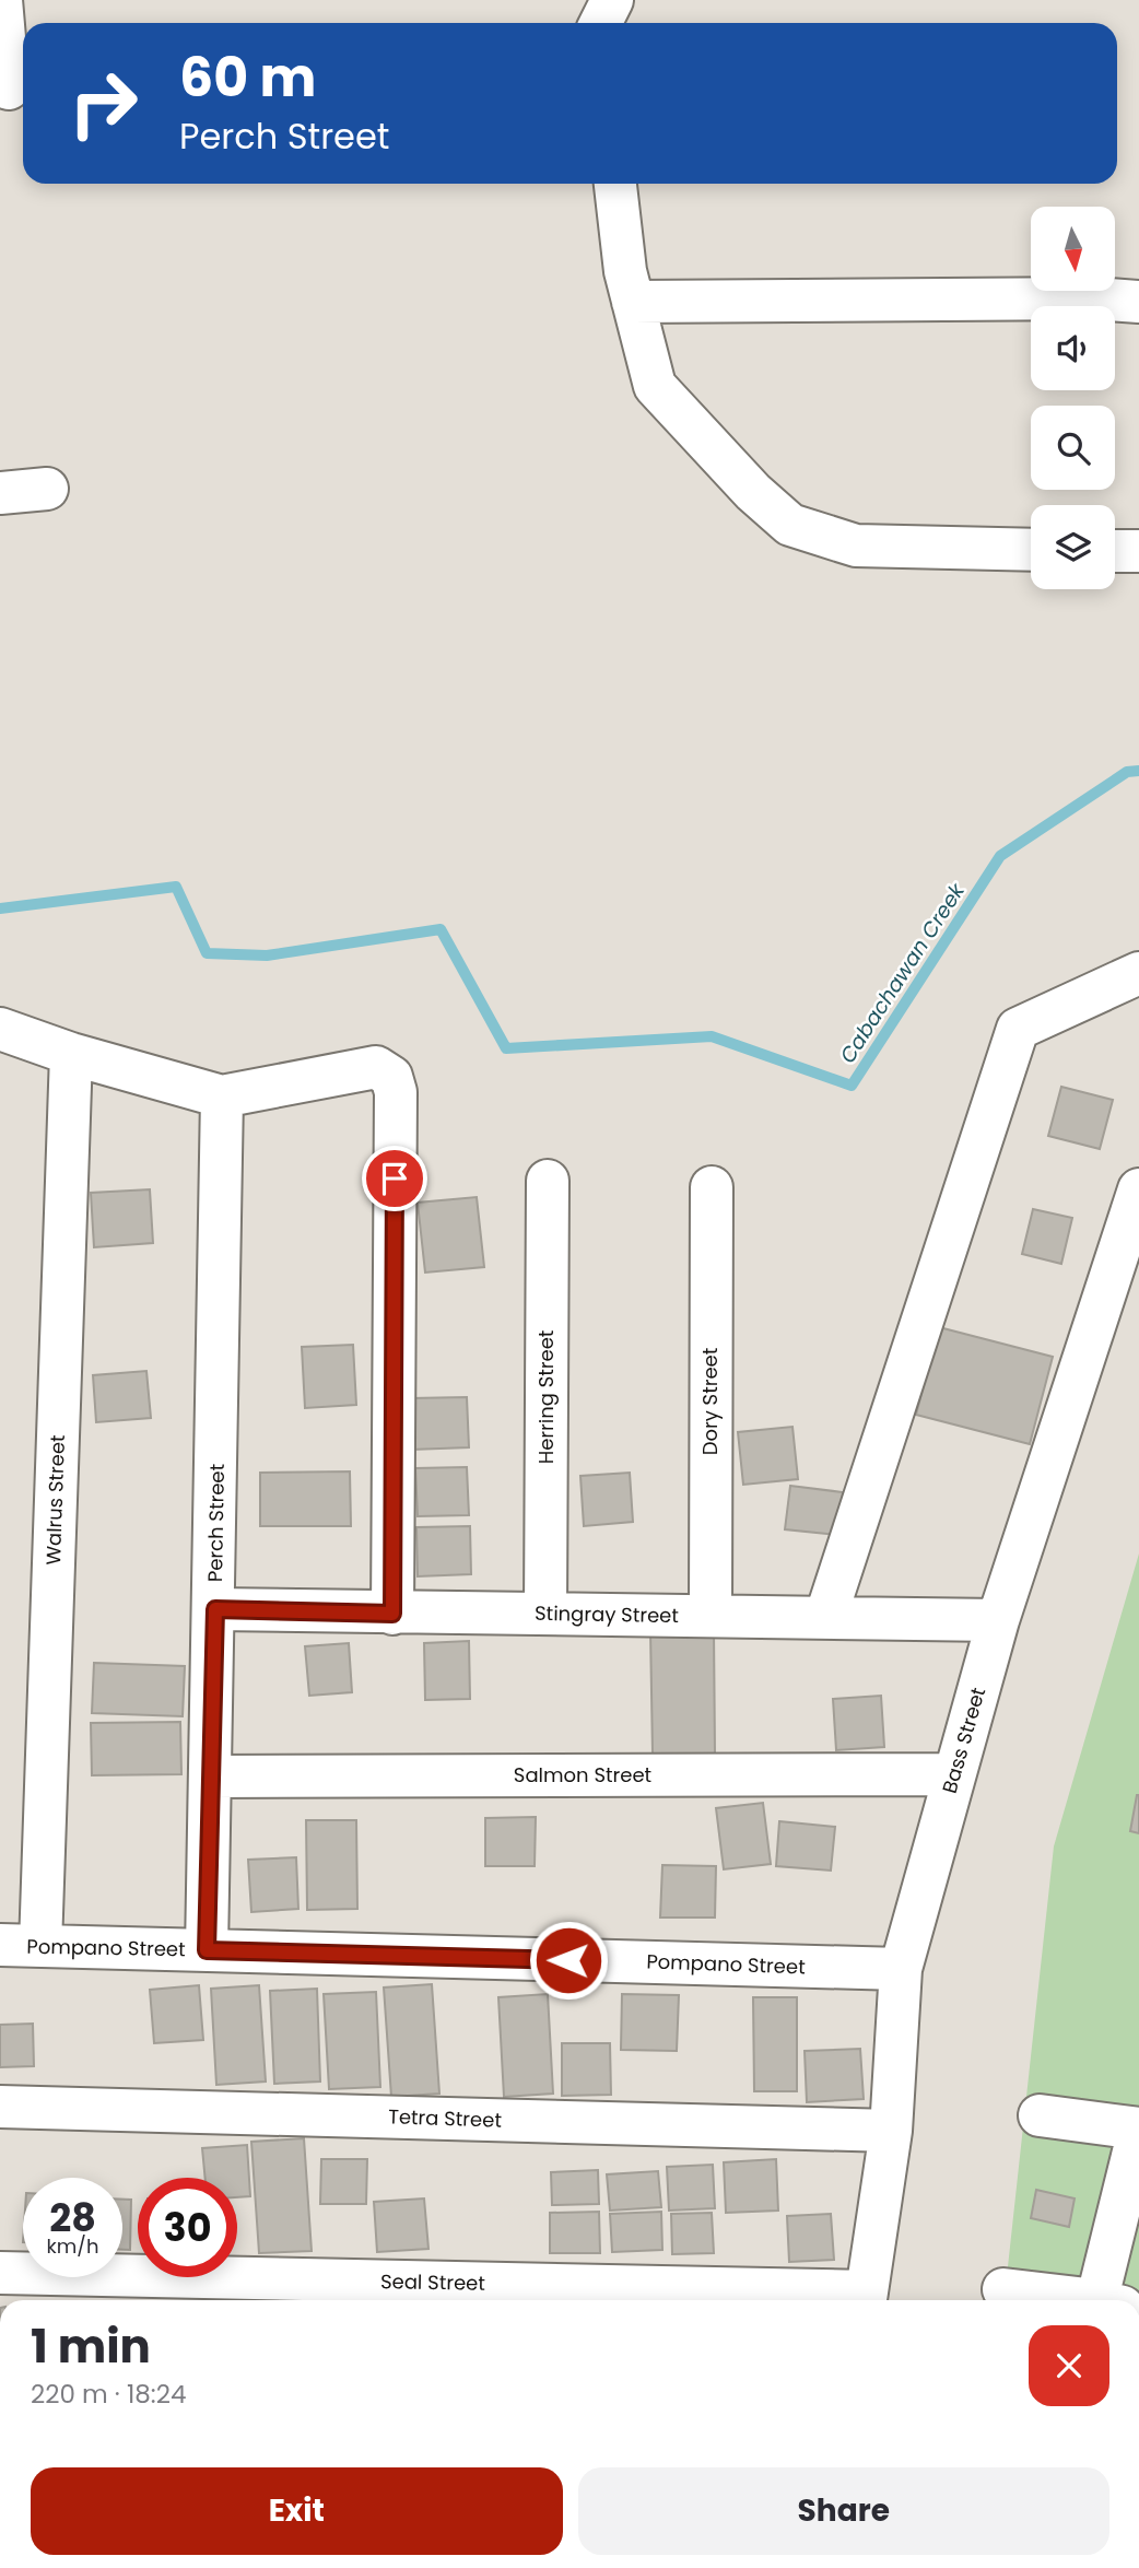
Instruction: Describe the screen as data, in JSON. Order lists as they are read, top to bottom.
{
  "streets": {
    "street": [
      "Herring Street",
      "Dory Street",
      "Walrus Street",
      "Perch Street",
      "Stingray Street",
      "Bass Street",
      "Salmon Street",
      "Pompano Street",
      "Tetra Street",
      "Seal Street"
    ]
  },
  "crossings": [
    ["Herring Street", "Stingray Street"],
    ["Dory Street", "Stingray Street"],
    ["Walrus Street", "Pompano Street"],
    ["Perch Street", "Stingray Street"],
    ["Perch Street", "Salmon Street"],
    ["Perch Street", "Pompano Street"],
    ["Stingray Street", "Bass Street"],
    ["Bass Street", "Salmon Street"],
    ["Bass Street", "Pompano Street"],
    ["Bass Street", "Tetra Street"],
    ["Bass Street", "Seal Street"]
  ],
  "water": ["Cabachawan Creek"],
  "north": "bottom",
  "page": {
    "turn": ["60 m", "Perch Street"],
    "speed": "28 km/h",
    "limit": "30",
    "heading": ["1 min", "220 m · 18:24"],
    "buttons": ["Exit", "Share"]
  }
}
